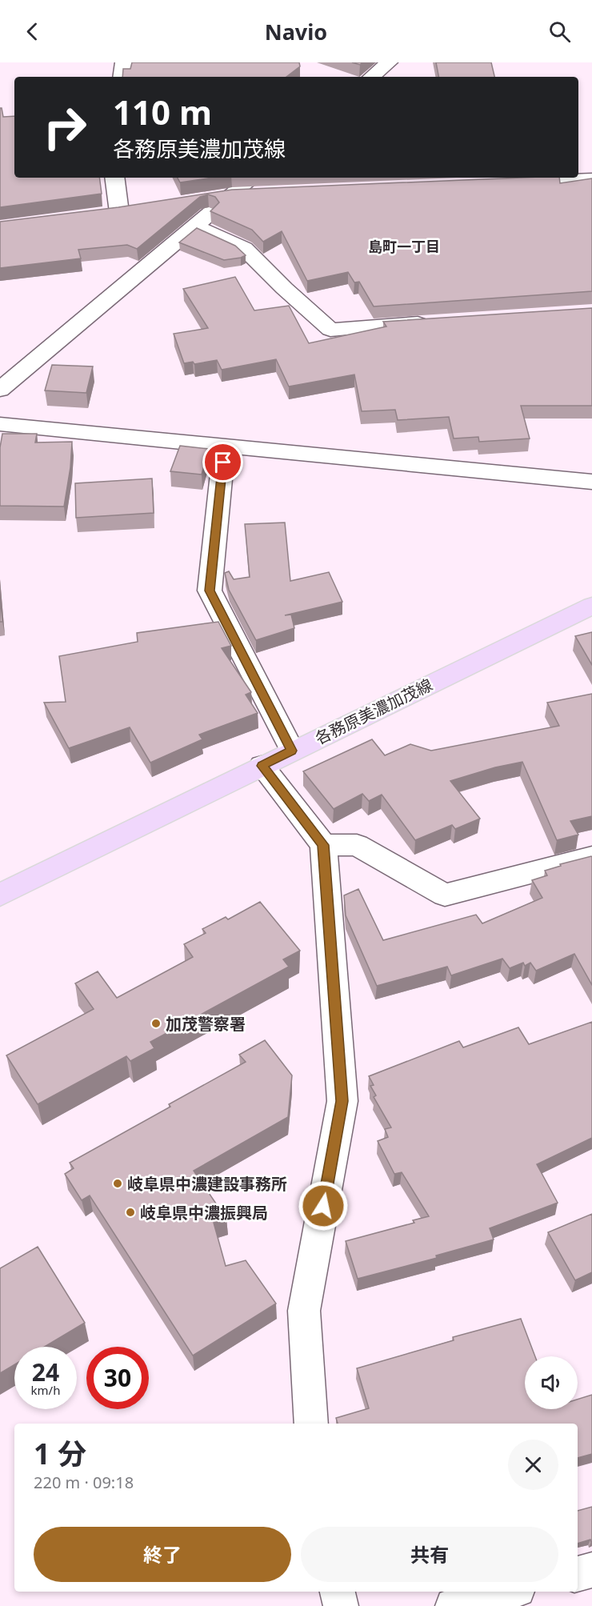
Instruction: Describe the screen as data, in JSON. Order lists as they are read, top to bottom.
{
  "streets": {
    "main road": ["各務原美濃加茂線"]
  },
  "districts": ["島町一丁目"],
  "places": ["加茂警察署", "岐阜県中濃建設事務所", "岐阜県中濃振興局"],
  "page": {
    "header": "Navio",
    "turn": ["110 m", "各務原美濃加茂線"],
    "speed": "24 km/h",
    "limit": "30",
    "heading": ["1 分", "220 m · 09:18"],
    "buttons": ["終了", "共有"]
  }
}
